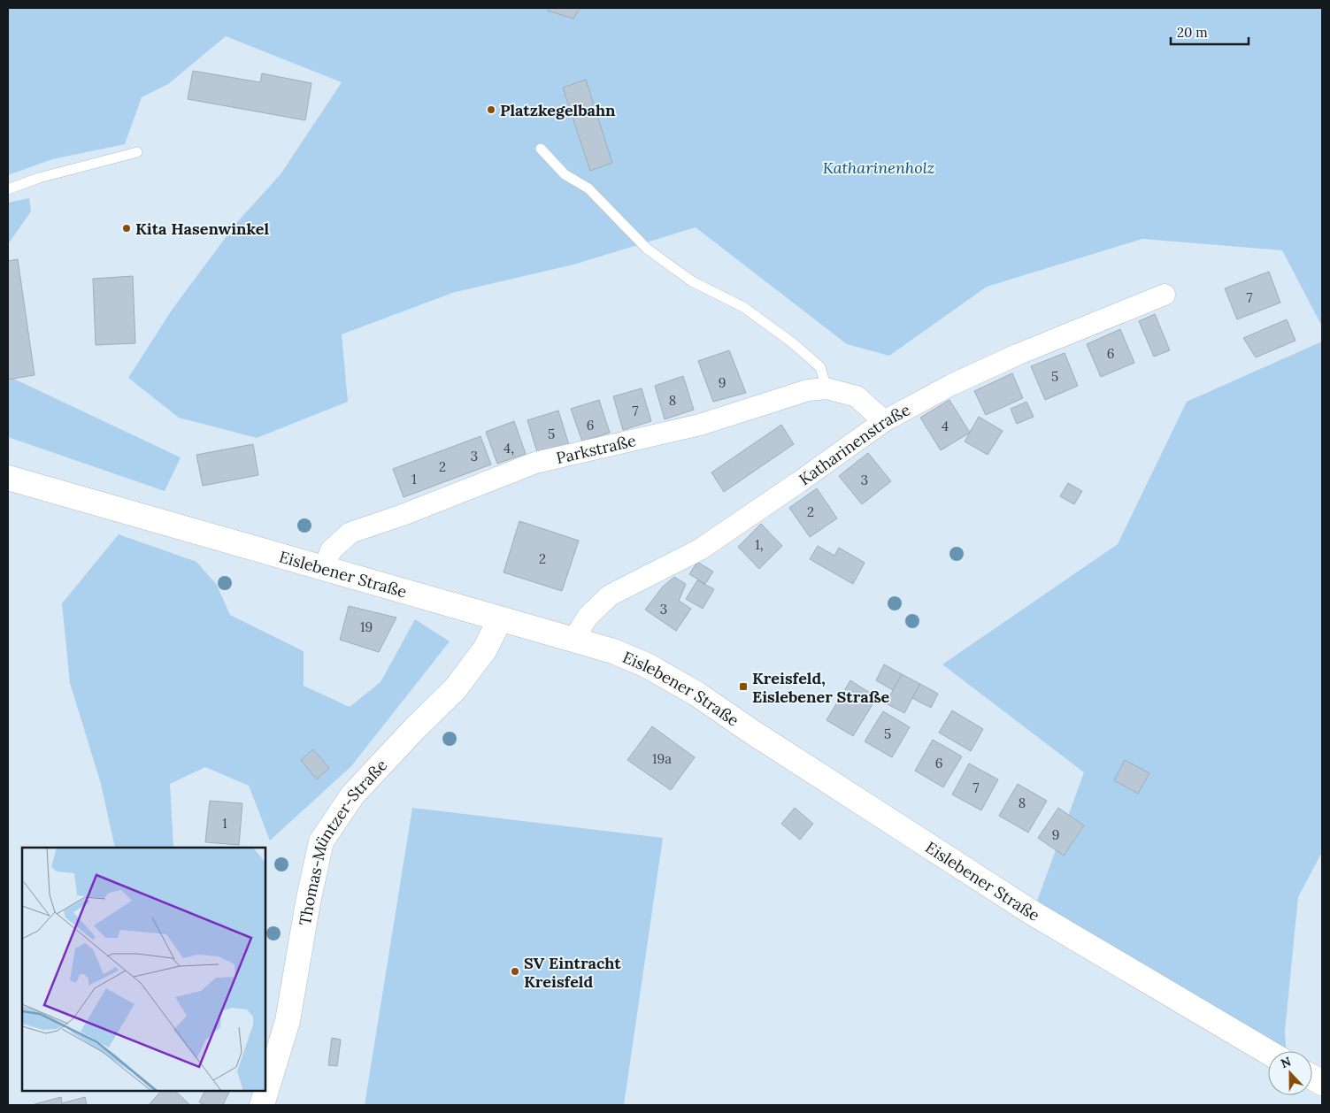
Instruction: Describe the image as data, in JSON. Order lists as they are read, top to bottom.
{
  "streets": {
    "main road": ["Eislebener Straße", "Thomas-Müntzer-Straße"],
    "street": ["Katharinenstraße", "Parkstraße"]
  },
  "crossings": [
    ["Katharinenstraße", "Parkstraße"],
    ["Katharinenstraße", "Eislebener Straße"],
    ["Parkstraße", "Eislebener Straße"],
    ["Eislebener Straße", "Thomas-Müntzer-Straße"]
  ],
  "parks": ["Katharinenholz"],
  "places": {
    "other": ["Platzkegelbahn", "Kita Hasenwinkel", "SV Eintracht Kreisfeld"],
    "transit": ["Kreisfeld, Eislebener Straße"]
  },
  "house_numbers": [
    "7",
    "6",
    "5",
    "9",
    "8",
    "7",
    "6",
    "4",
    "5",
    "4,",
    "3",
    "2",
    "1",
    "3",
    "2",
    "1,",
    "2",
    "3",
    "19",
    "5",
    "19a",
    "6",
    "7",
    "8",
    "1",
    "9"
  ],
  "scale_bar": "20 m",
  "north": "top"
}
